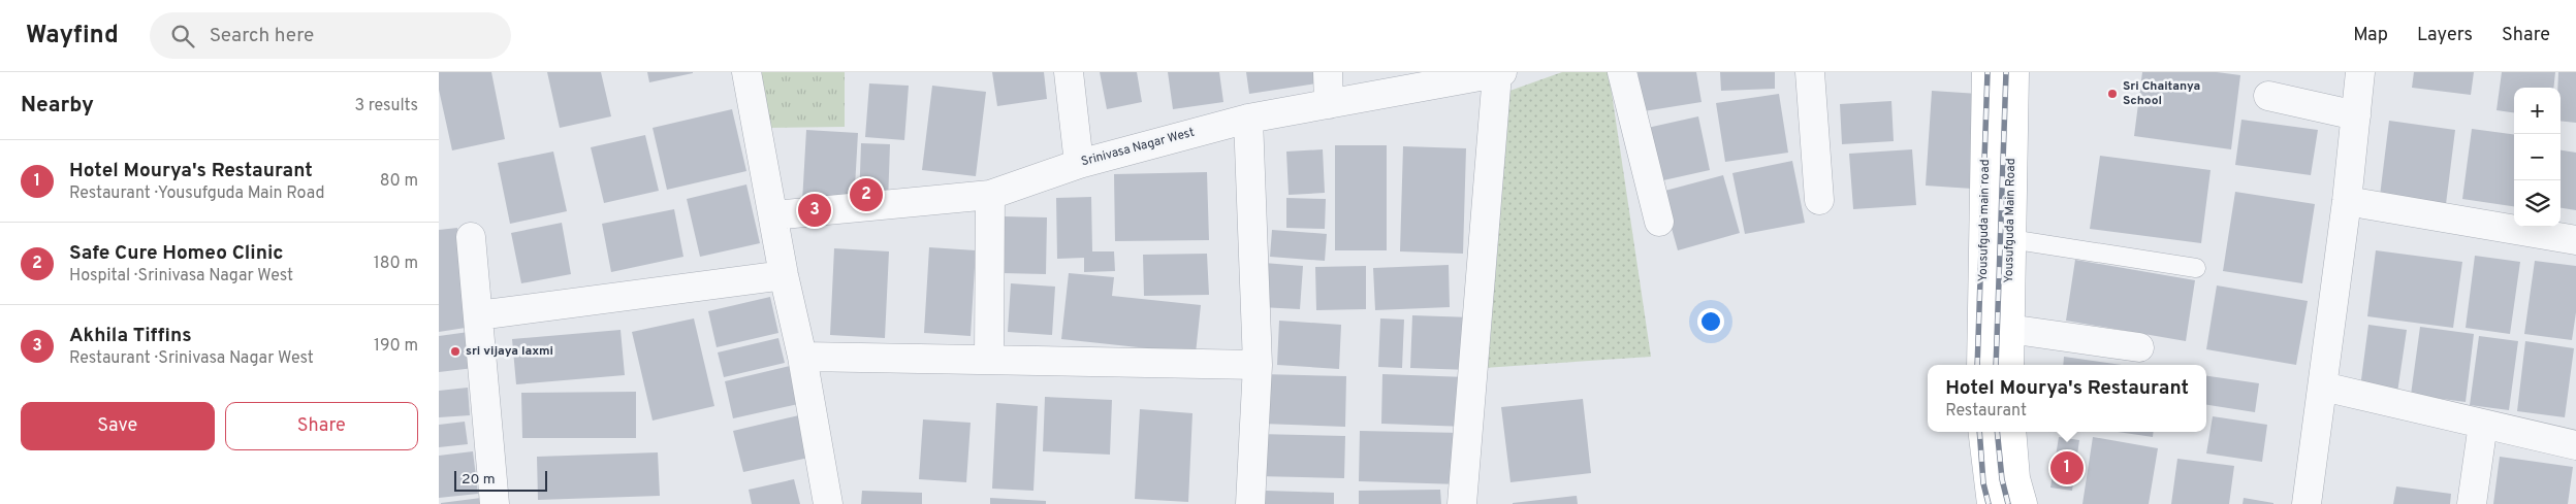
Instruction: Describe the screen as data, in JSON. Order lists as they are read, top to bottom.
{
  "streets": {
    "main road": ["Yousufguda main road", "Yousufguda Main Road"],
    "street": ["Srinivasa Nagar West"]
  },
  "places": ["Sri Chaitanya School", "sri vijaya laxmi"],
  "scale_bar": "20 m",
  "page": {
    "header": "Wayfind",
    "search": "Search here",
    "nav": ["Map", "Layers", "Share"],
    "heading": ["Nearby", "3 results"],
    "map_buttons": ["+", "−"],
    "list": [
      {
        "mark": "1",
        "name": "Hotel Mourya's Restaurant",
        "note": "Restaurant · Yousufguda Main Road",
        "value": "80 m"
      },
      {
        "mark": "2",
        "name": "Safe Cure Homeo Clinic",
        "note": "Hospital · Srinivasa Nagar West",
        "value": "180 m"
      },
      {
        "mark": "3",
        "name": "Akhila Tiffins",
        "note": "Restaurant · Srinivasa Nagar West",
        "value": "190 m"
      }
    ],
    "pins": ["2", "3", "1"],
    "popup": ["Hotel Mourya's Restaurant", "Restaurant"],
    "buttons": ["Save", "Share"],
    "scale": "20 m"
  }
}
